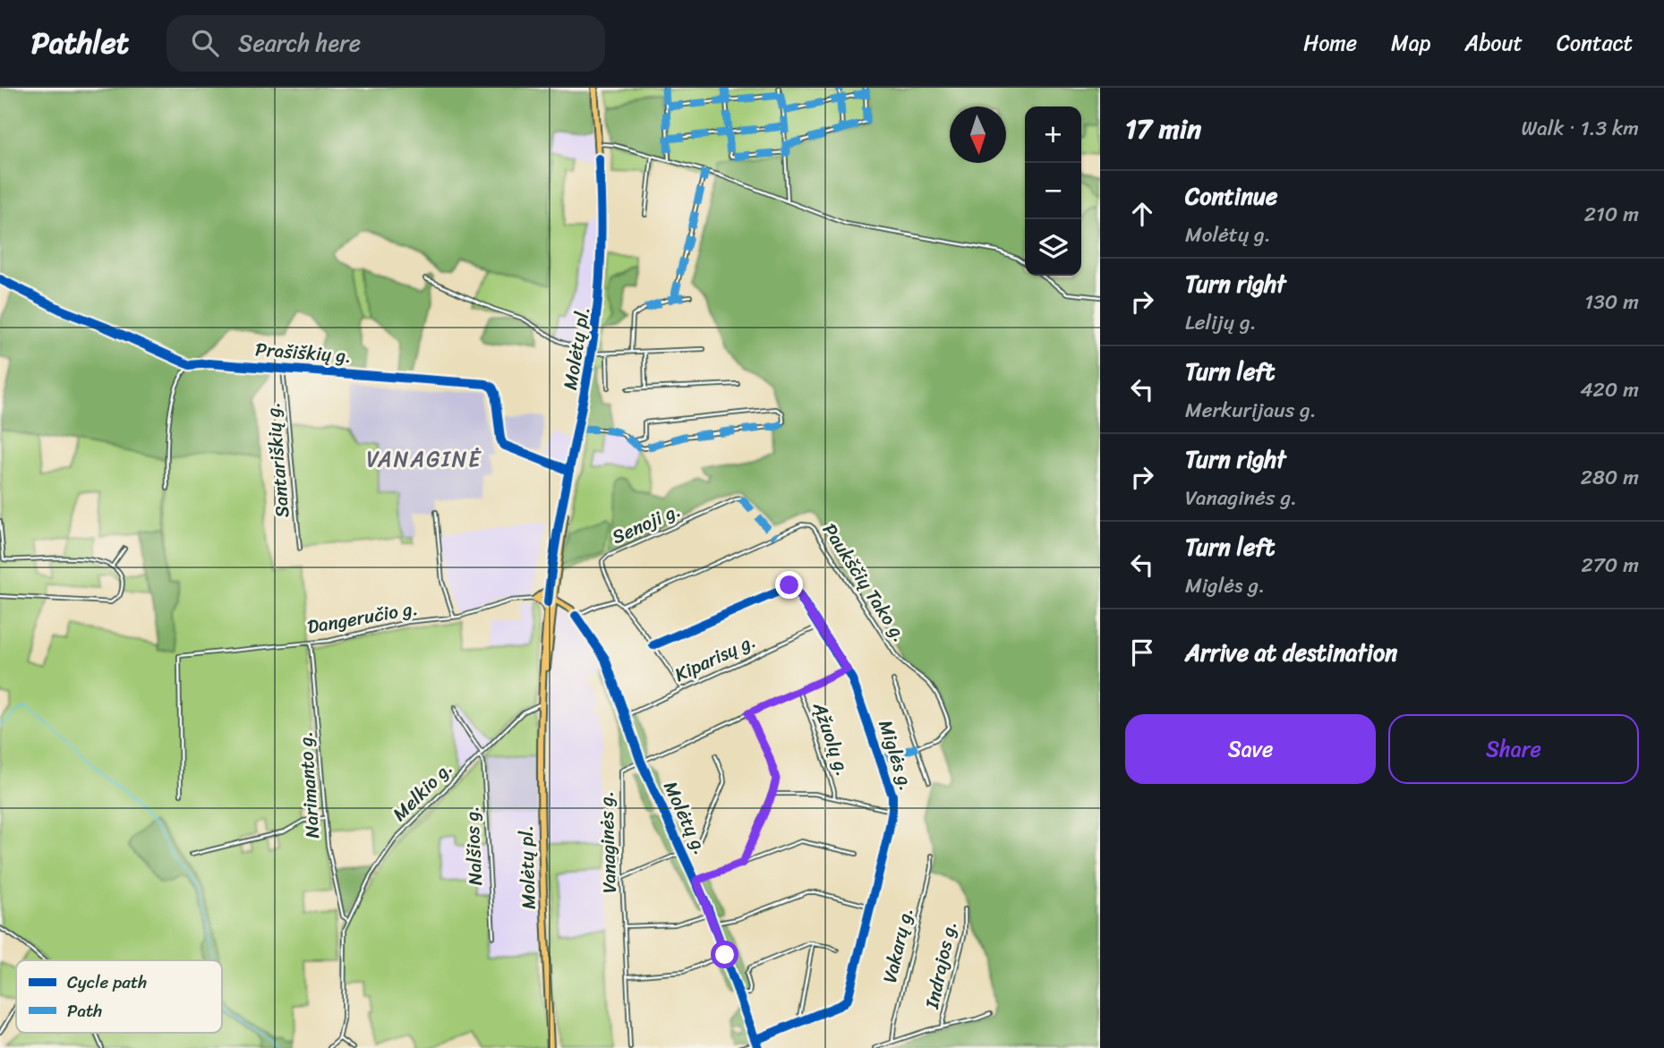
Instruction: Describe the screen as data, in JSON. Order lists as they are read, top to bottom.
{
  "streets": {
    "highway": ["Molėtų pl."],
    "street": [
      "Prašiškių g.",
      "Santariškių g.",
      "Senoji g.",
      "Paukščių Tako g.",
      "Dangeručio g.",
      "Kiparisų g.",
      "Ąžuolų g.",
      "Miglės g.",
      "Narimanto g.",
      "Melkio g.",
      "Molėtų g.",
      "Vanaginės g.",
      "Nalšios g.",
      "Vakarų g.",
      "Indrajos g."
    ]
  },
  "crossings": [
    ["Molėtų pl.", "Prašiškių g."],
    ["Molėtų pl.", "Dangeručio g."],
    ["Molėtų pl.", "Melkio g."],
    ["Prašiškių g.", "Santariškių g."],
    ["Dangeručio g.", "Narimanto g."],
    ["Kiparisų g.", "Miglės g."],
    ["Kiparisų g.", "Molėtų g."],
    ["Ąžuolų g.", "Vanaginės g."],
    ["Miglės g.", "Molėtų g."],
    ["Miglės g.", "Vanaginės g."],
    ["Narimanto g.", "Melkio g."],
    ["Melkio g.", "Nalšios g."],
    ["Molėtų g.", "Vanaginės g."]
  ],
  "districts": ["VANAGINĖ"],
  "legend": ["Cycle path", "Path"],
  "north": "bottom",
  "page": {
    "header": "Pathlet",
    "search": "Search here",
    "nav": [
      "Home",
      "Map",
      "About",
      "Contact"
    ],
    "heading": ["17 min", "Walk · 1.3 km"],
    "map_buttons": ["+", "−"],
    "list": [
      ["Continue", "Molėtų g.", "210 m"],
      ["Turn right", "Lelijų g.", "130 m"],
      ["Turn left", "Merkurijaus g.", "420 m"],
      ["Turn right", "Vanaginės g.", "280 m"],
      ["Turn left", "Miglės g.", "270 m"],
      "Arrive at destination"
    ],
    "buttons": ["Save", "Share"]
  }
}
